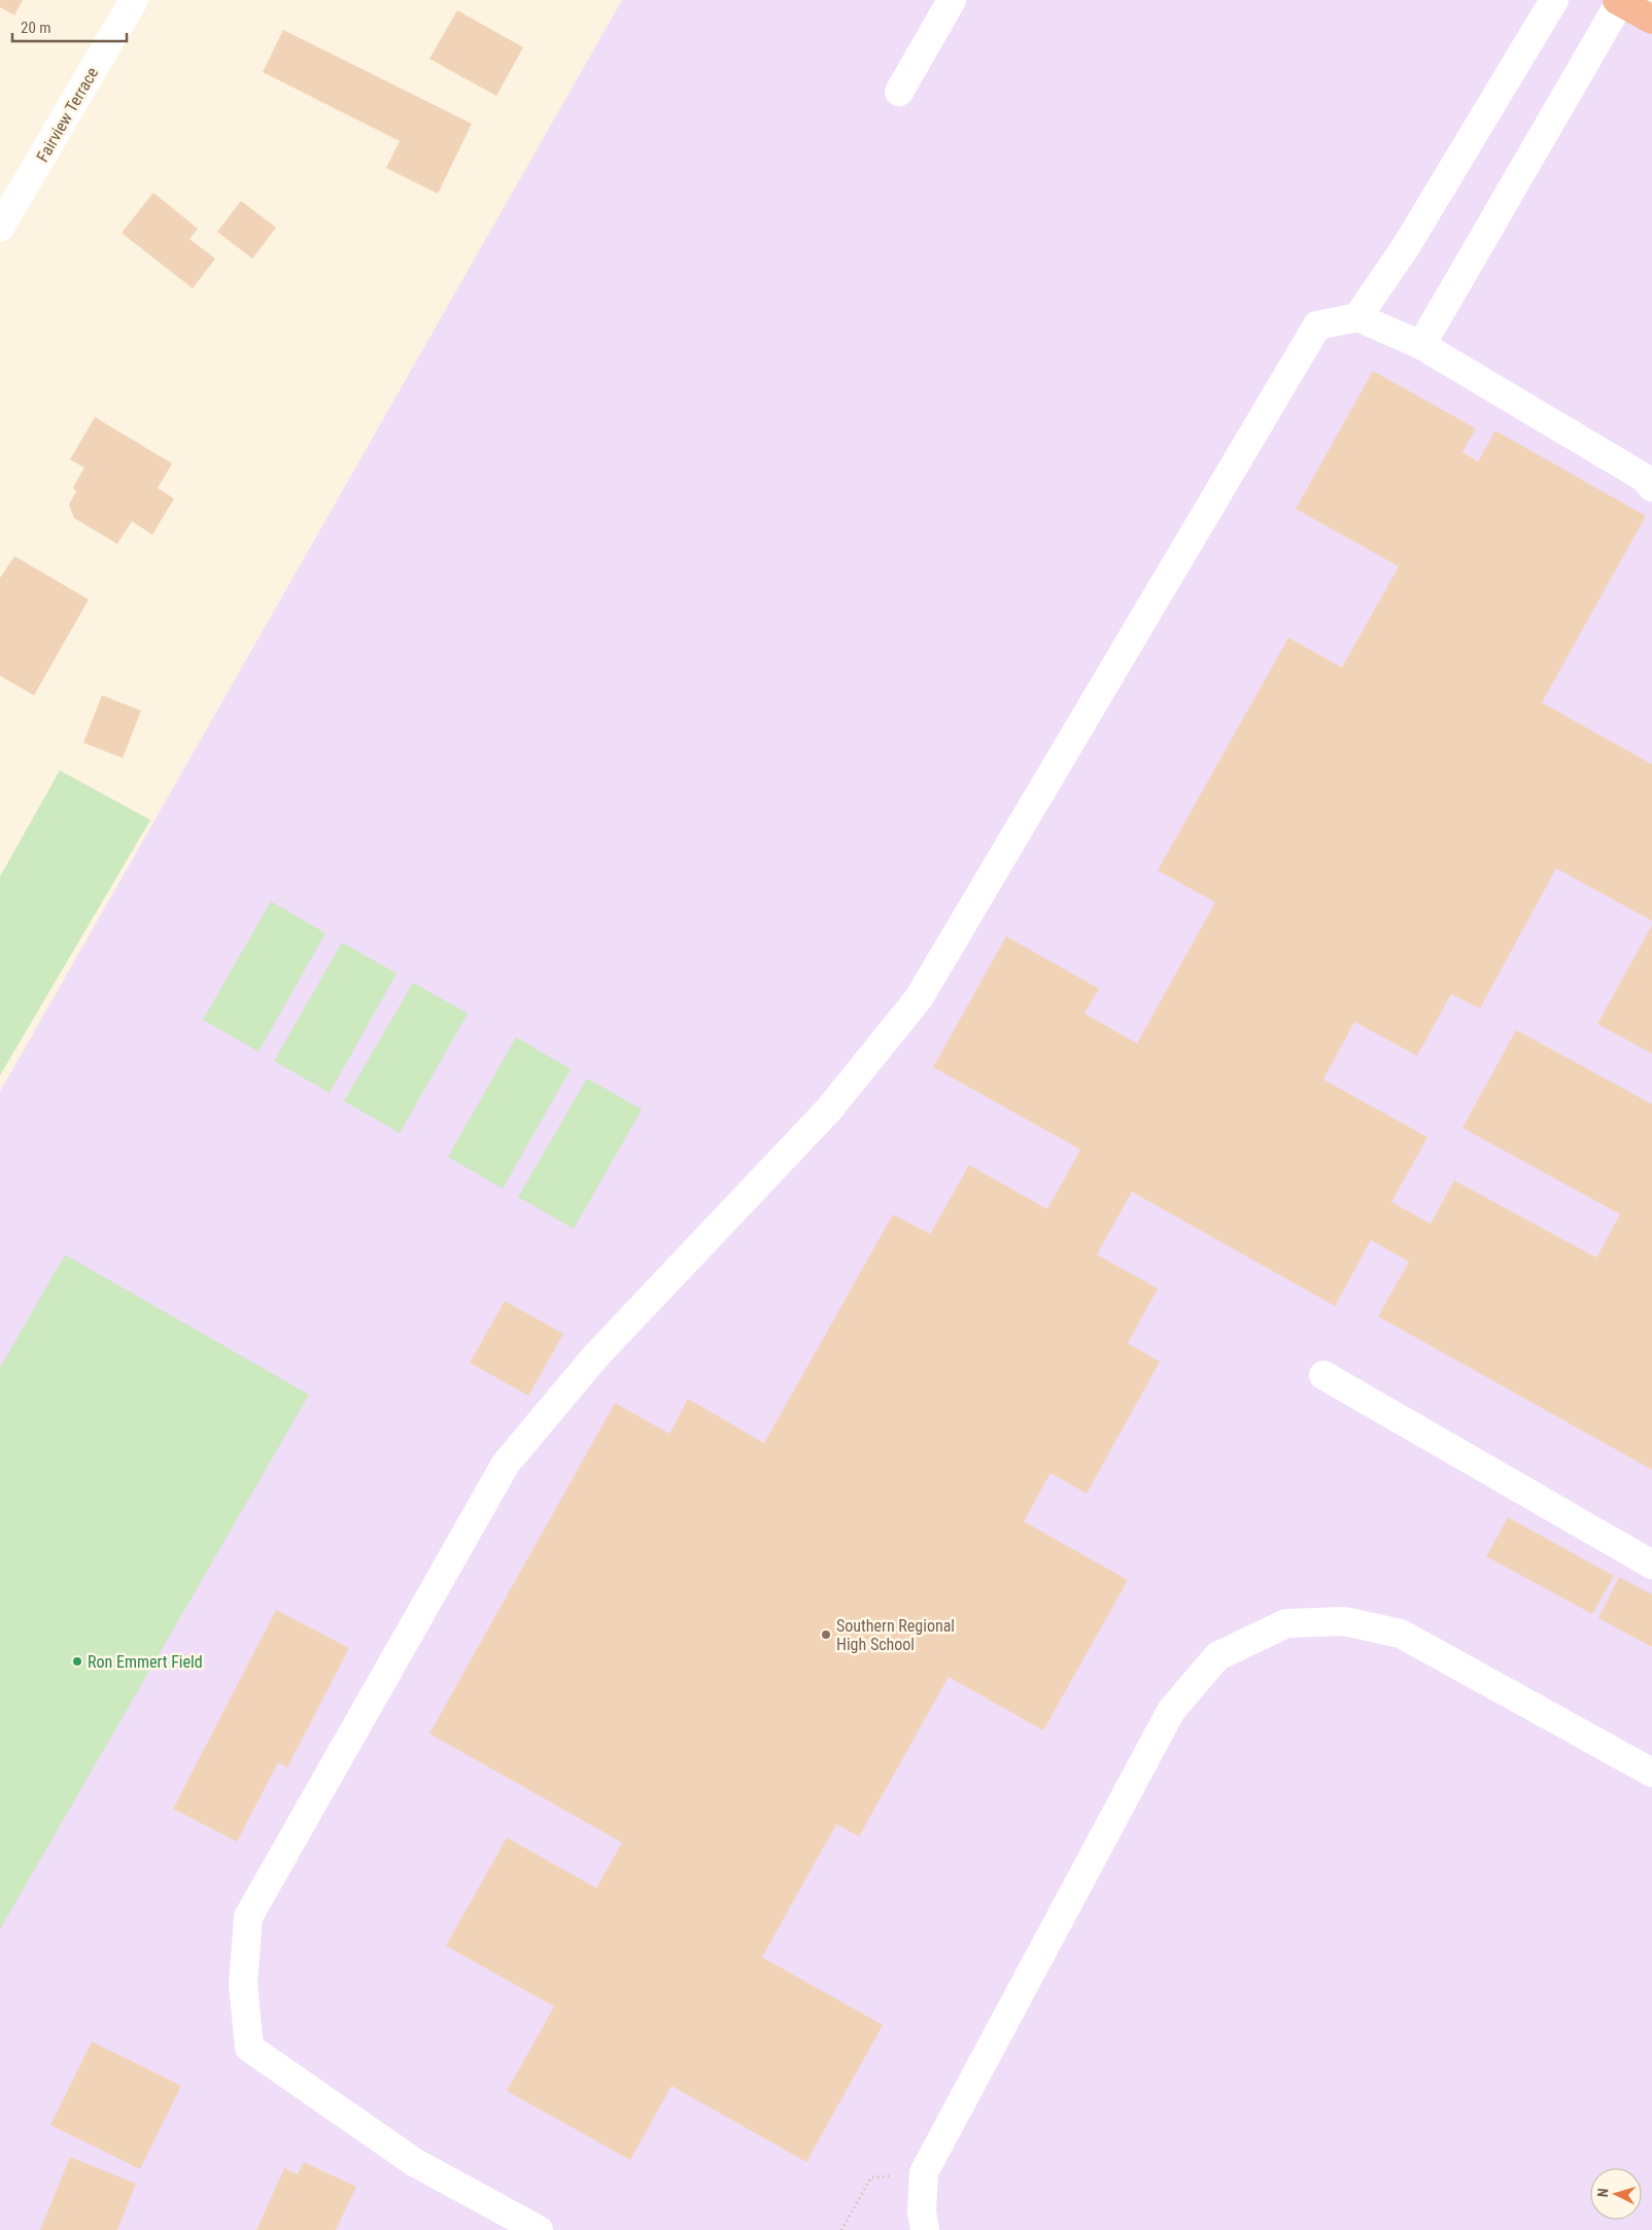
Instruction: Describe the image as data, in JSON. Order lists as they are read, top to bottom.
{
  "streets": {
    "street": ["Fairview Terrace"]
  },
  "places": ["Southern Regional High School", "Ron Emmert Field"],
  "scale_bar": "20 m",
  "north": "left"
}
